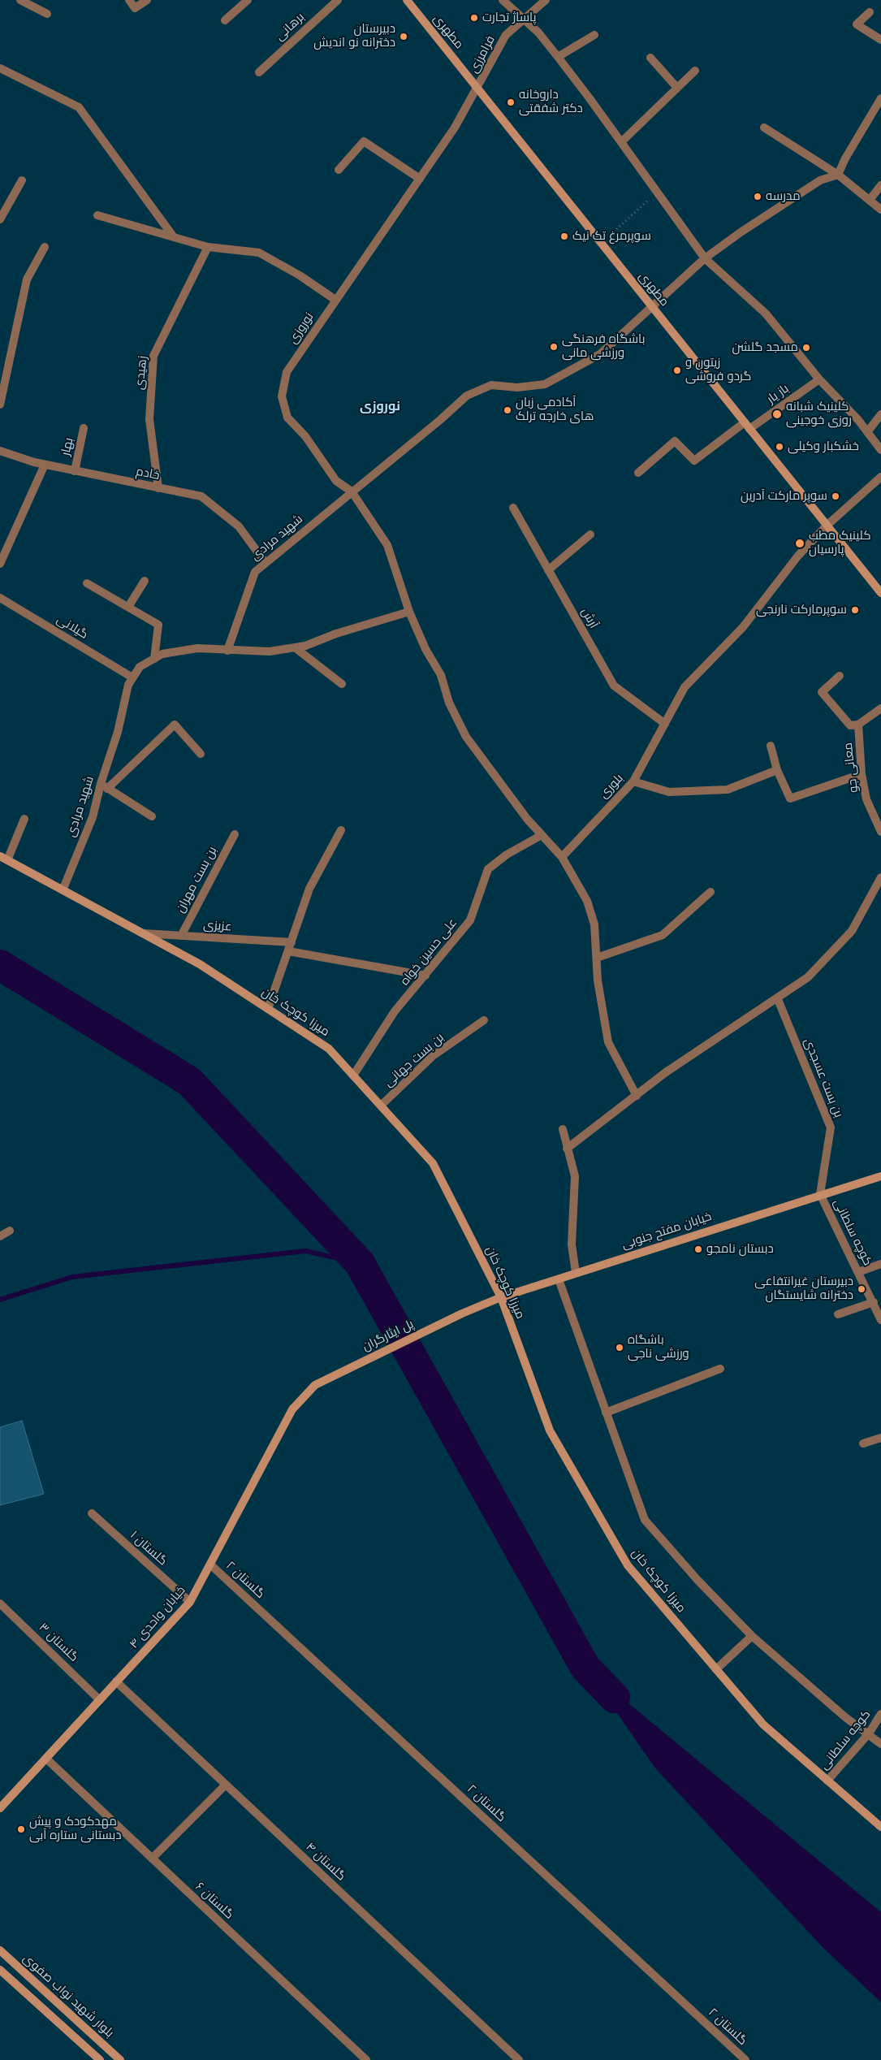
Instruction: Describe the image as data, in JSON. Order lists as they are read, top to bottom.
{
  "streets": {
    "main road": [
      "مطهری",
      "میرزا کوچک خان",
      "خیابان مفتح جنوبی",
      "پل ایثارگران",
      "خیابان واحدی ۴",
      "بلوار شهید نواب صفوی"
    ],
    "street": [
      "برهانی",
      "فرامرزی",
      "نوروزی",
      "زهیدی",
      "باز یار",
      "بهار",
      "خادم",
      "شهید مرادی",
      "آرش",
      "گیلانی",
      "معانی جو",
      "بلوری",
      "بن بست مهران",
      "عزیزی",
      "علی حسین خواه",
      "بن بست جهانی",
      "بن بست عسجدی",
      "کوچه سلطانی",
      "گلستان ۱",
      "گلستان ۲",
      "گلستان ۳",
      "گلستان ۴",
      "گلستان ۶"
    ]
  },
  "crossings": [
    ["مطهری", "فرامرزی"],
    ["مطهری", "نوروزی"],
    ["مطهری", "باز یار"],
    ["مطهری", "شهید مرادی"],
    ["مطهری", "بلوری"],
    ["فرامرزی", "نوروزی"],
    ["نوروزی", "شهید مرادی"],
    ["زهیدی", "خادم"],
    ["بهار", "خادم"],
    ["خادم", "شهید مرادی"],
    ["شهید مرادی", "گیلانی"],
    ["شهید مرادی", "میرزا کوچک خان"],
    ["آرش", "بلوری"],
    ["بن بست مهران", "عزیزی"],
    ["عزیزی", "میرزا کوچک خان"],
    ["علی حسین خواه", "میرزا کوچک خان"],
    ["میرزا کوچک خان", "بن بست جهانی"],
    ["میرزا کوچک خان", "خیابان مفتح جنوبی"],
    ["میرزا کوچک خان", "کوچه سلطانی"],
    ["بن بست عسجدی", "خیابان مفتح جنوبی"],
    ["بن بست عسجدی", "کوچه سلطانی"],
    ["خیابان مفتح جنوبی", "کوچه سلطانی"],
    ["خیابان مفتح جنوبی", "پل ایثارگران"],
    ["پل ایثارگران", "خیابان واحدی ۴"],
    ["گلستان ۱", "خیابان واحدی ۴"],
    ["گلستان ۲", "خیابان واحدی ۴"],
    ["خیابان واحدی ۴", "گلستان ۳"],
    ["خیابان واحدی ۴", "گلستان ۴"],
    ["خیابان واحدی ۴", "گلستان ۶"]
  ],
  "districts": ["نوروزی"],
  "places": [
    "پاساژ تجارت",
    "دبیرستان دخترانه نو اندیش",
    "داروخانه دکتر شفقتی",
    "مدرسه",
    "سوپرمرغ تک نیک",
    "باشگاه فرهنگی ورزشی مانی",
    "مسجد گلشن",
    "زیتون و گردو فروشی",
    "آکادمی زبان های خارجه ترلک",
    "کلینیک شبانه روزی خوجینی",
    "خشکبار وکیلی",
    "سوپر مارکت آدرین",
    "کلینیک مطب پارسیان",
    "سوپرمارکت نارنجی",
    "دبستان نامجو",
    "دبیرستان غیرانتفاعی دخترانه شایستگان",
    "باشگاه ورزشی ناجی",
    "مهدکودک و پیش دبستانی ستاره آبی"
  ]
}
